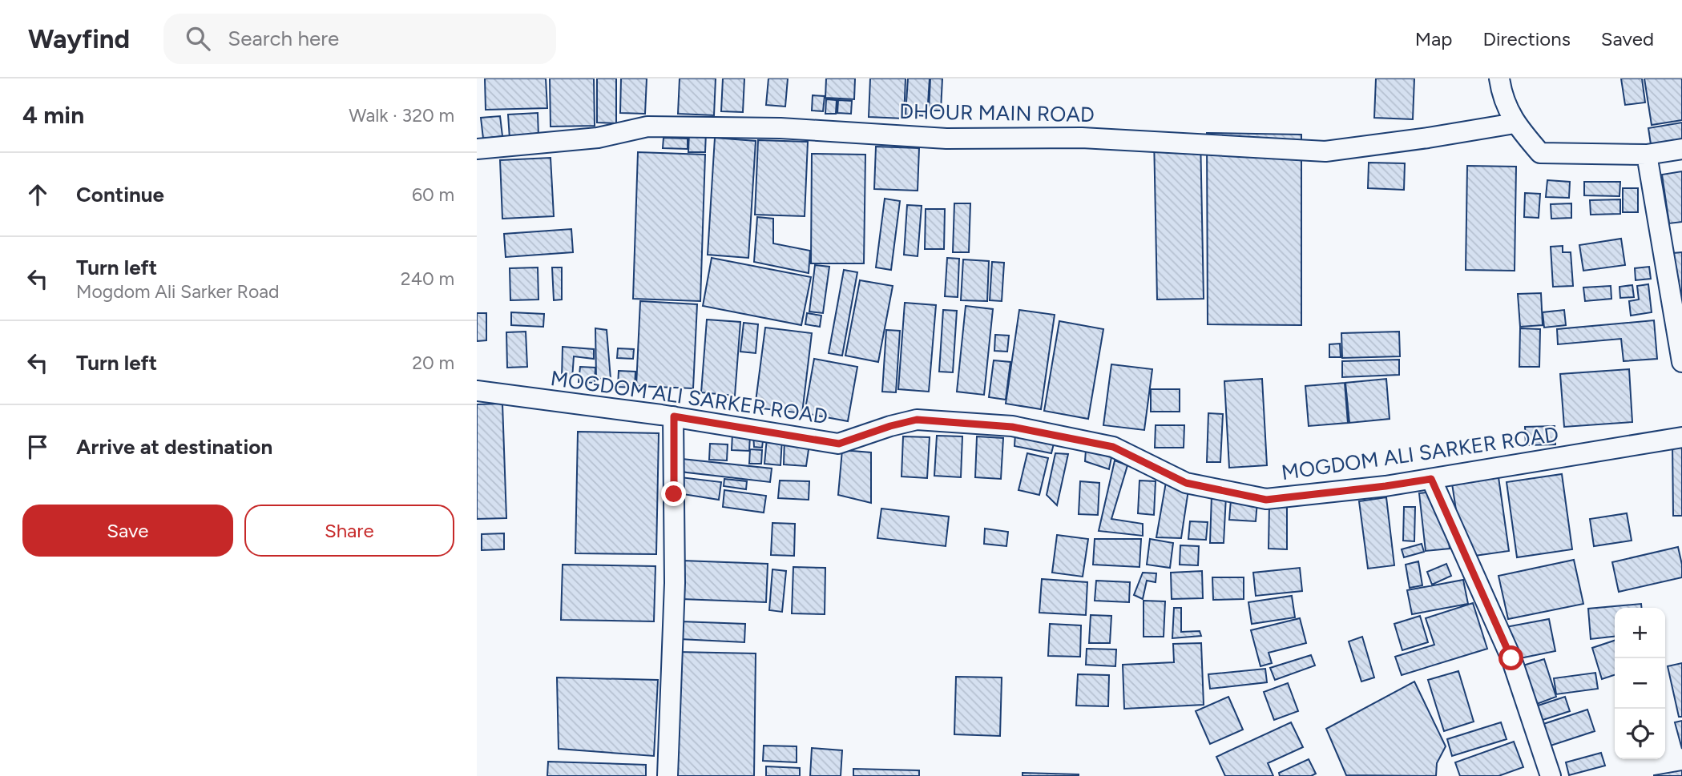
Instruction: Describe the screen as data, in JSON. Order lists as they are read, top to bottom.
{
  "streets": {
    "street": ["DHOUR MAIN ROAD", "MOGDOM ALI SARKER ROAD"]
  },
  "page": {
    "header": "Wayfind",
    "search": "Search here",
    "nav": ["Map", "Directions", "Saved"],
    "heading": ["4 min", "Walk · 320 m"],
    "list": [
      ["Continue", "60 m"],
      ["Turn left", "Mogdom Ali Sarker Road", "240 m"],
      ["Turn left", "20 m"],
      "Arrive at destination"
    ],
    "buttons": ["Save", "Share"],
    "map_buttons": ["+", "−"]
  }
}
